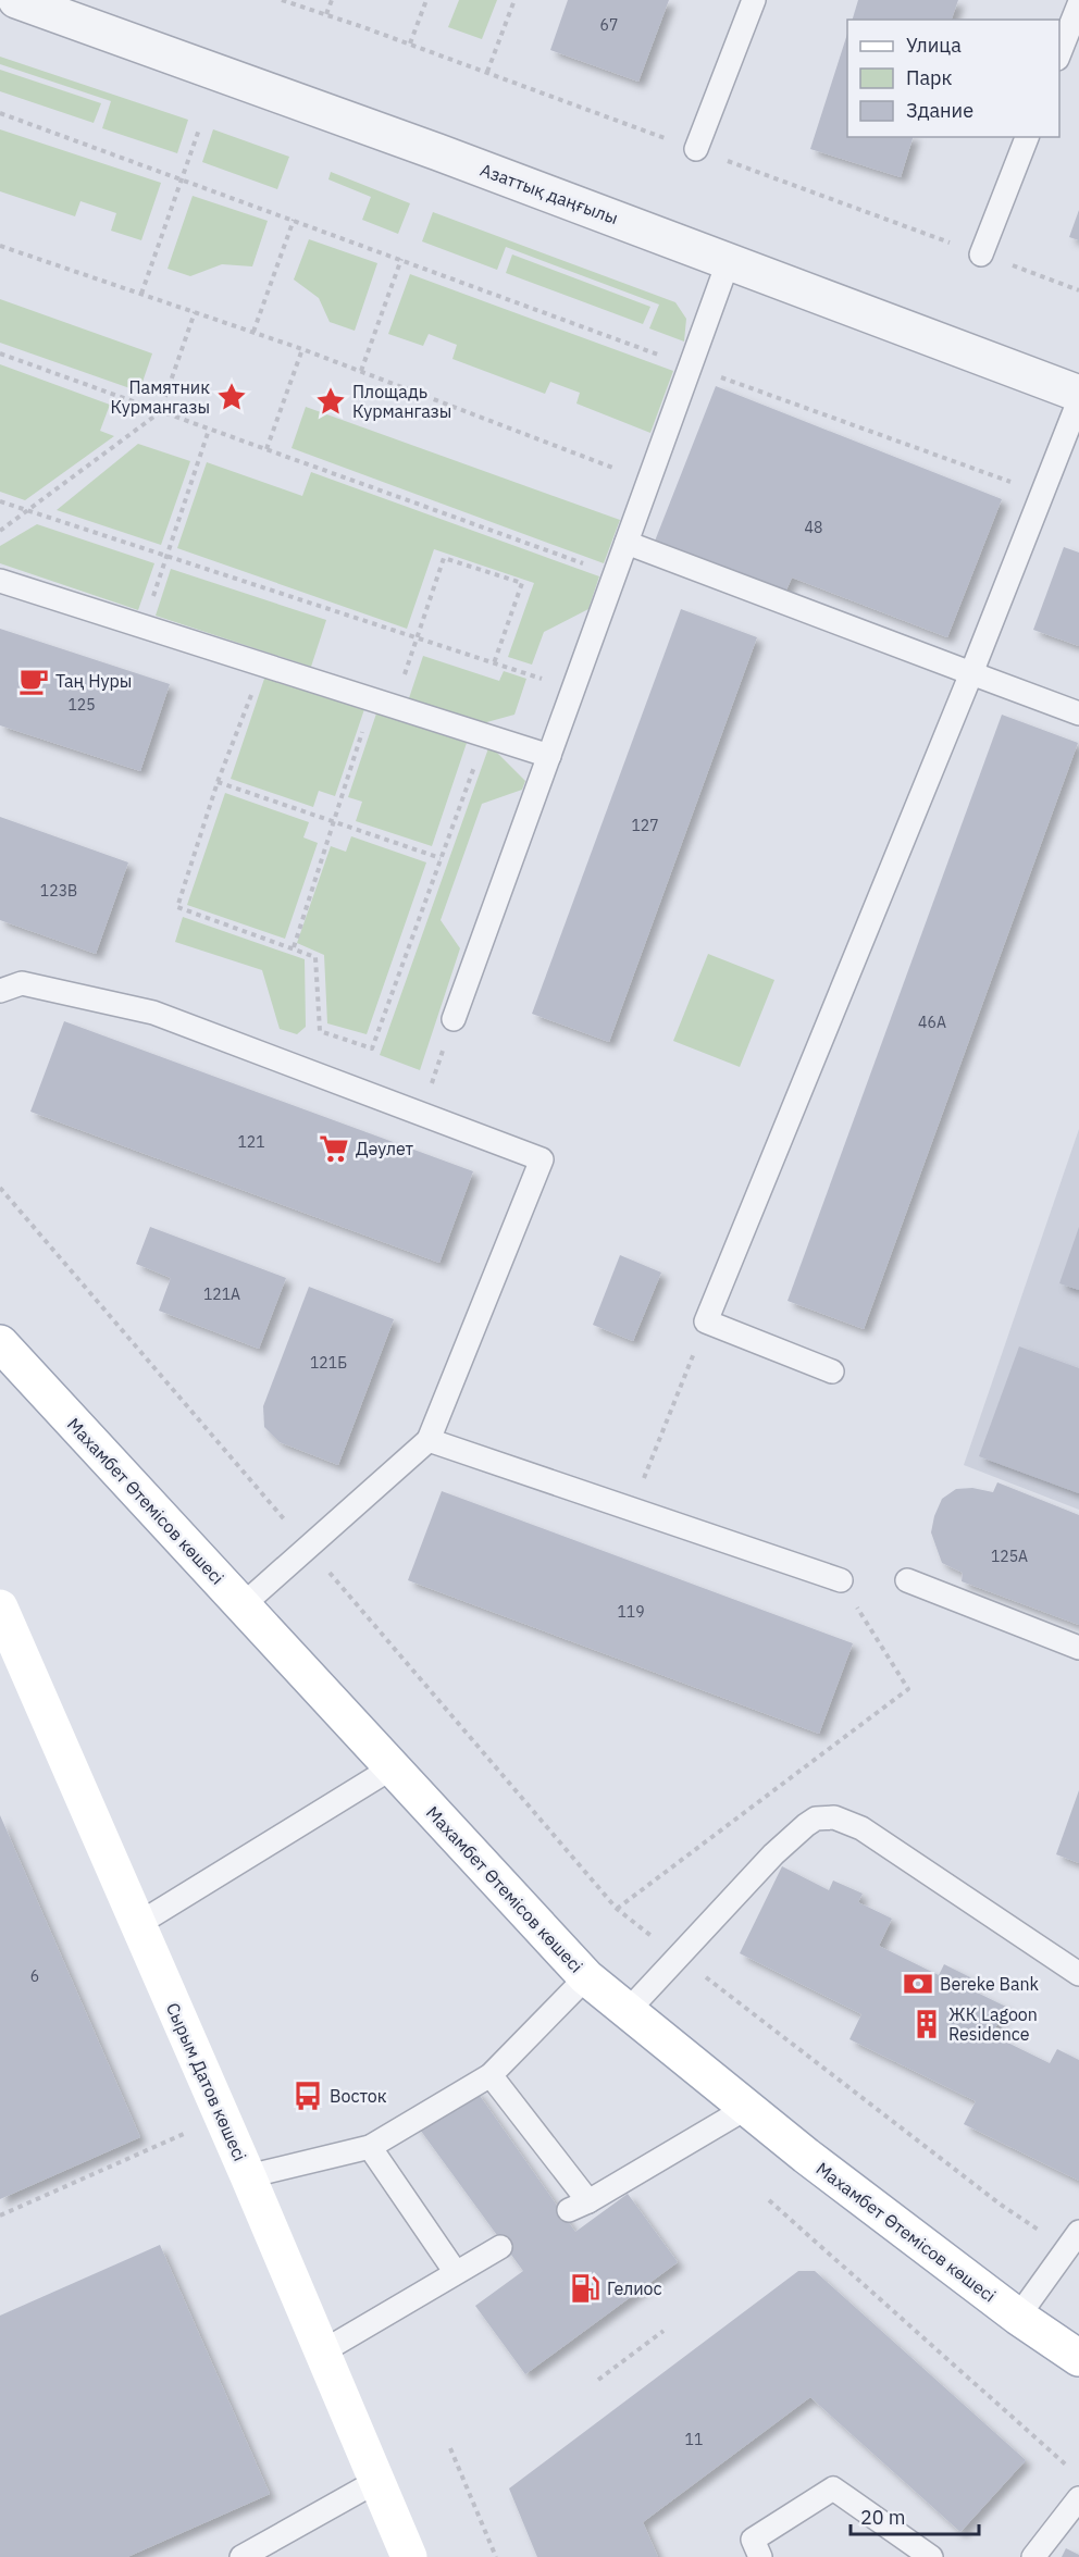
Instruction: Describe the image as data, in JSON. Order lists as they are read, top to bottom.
{
  "streets": {
    "main road": ["Махамбет Өтемісов көшесі", "Сырым Датов көшесі"],
    "street": ["Азаттық даңғылы"]
  },
  "places": {
    "place": ["Памятник Курмангазы", "Площадь Курмангазы"],
    "cafe": ["Таң Нуры"],
    "supermarket": ["Дәулет"],
    "bank": ["Bereke Bank"],
    "building": ["ЖК Lagoon Residence"],
    "bus stop": ["Восток"],
    "fuel station": ["Гелиос"]
  },
  "house_numbers": [
    "67",
    "48",
    "125",
    "127",
    "123В",
    "46А",
    "121",
    "121А",
    "121Б",
    "125А",
    "119",
    "6",
    "11"
  ],
  "legend": ["Улица", "Парк", "Здание"],
  "scale_bar": "20 m"
}
